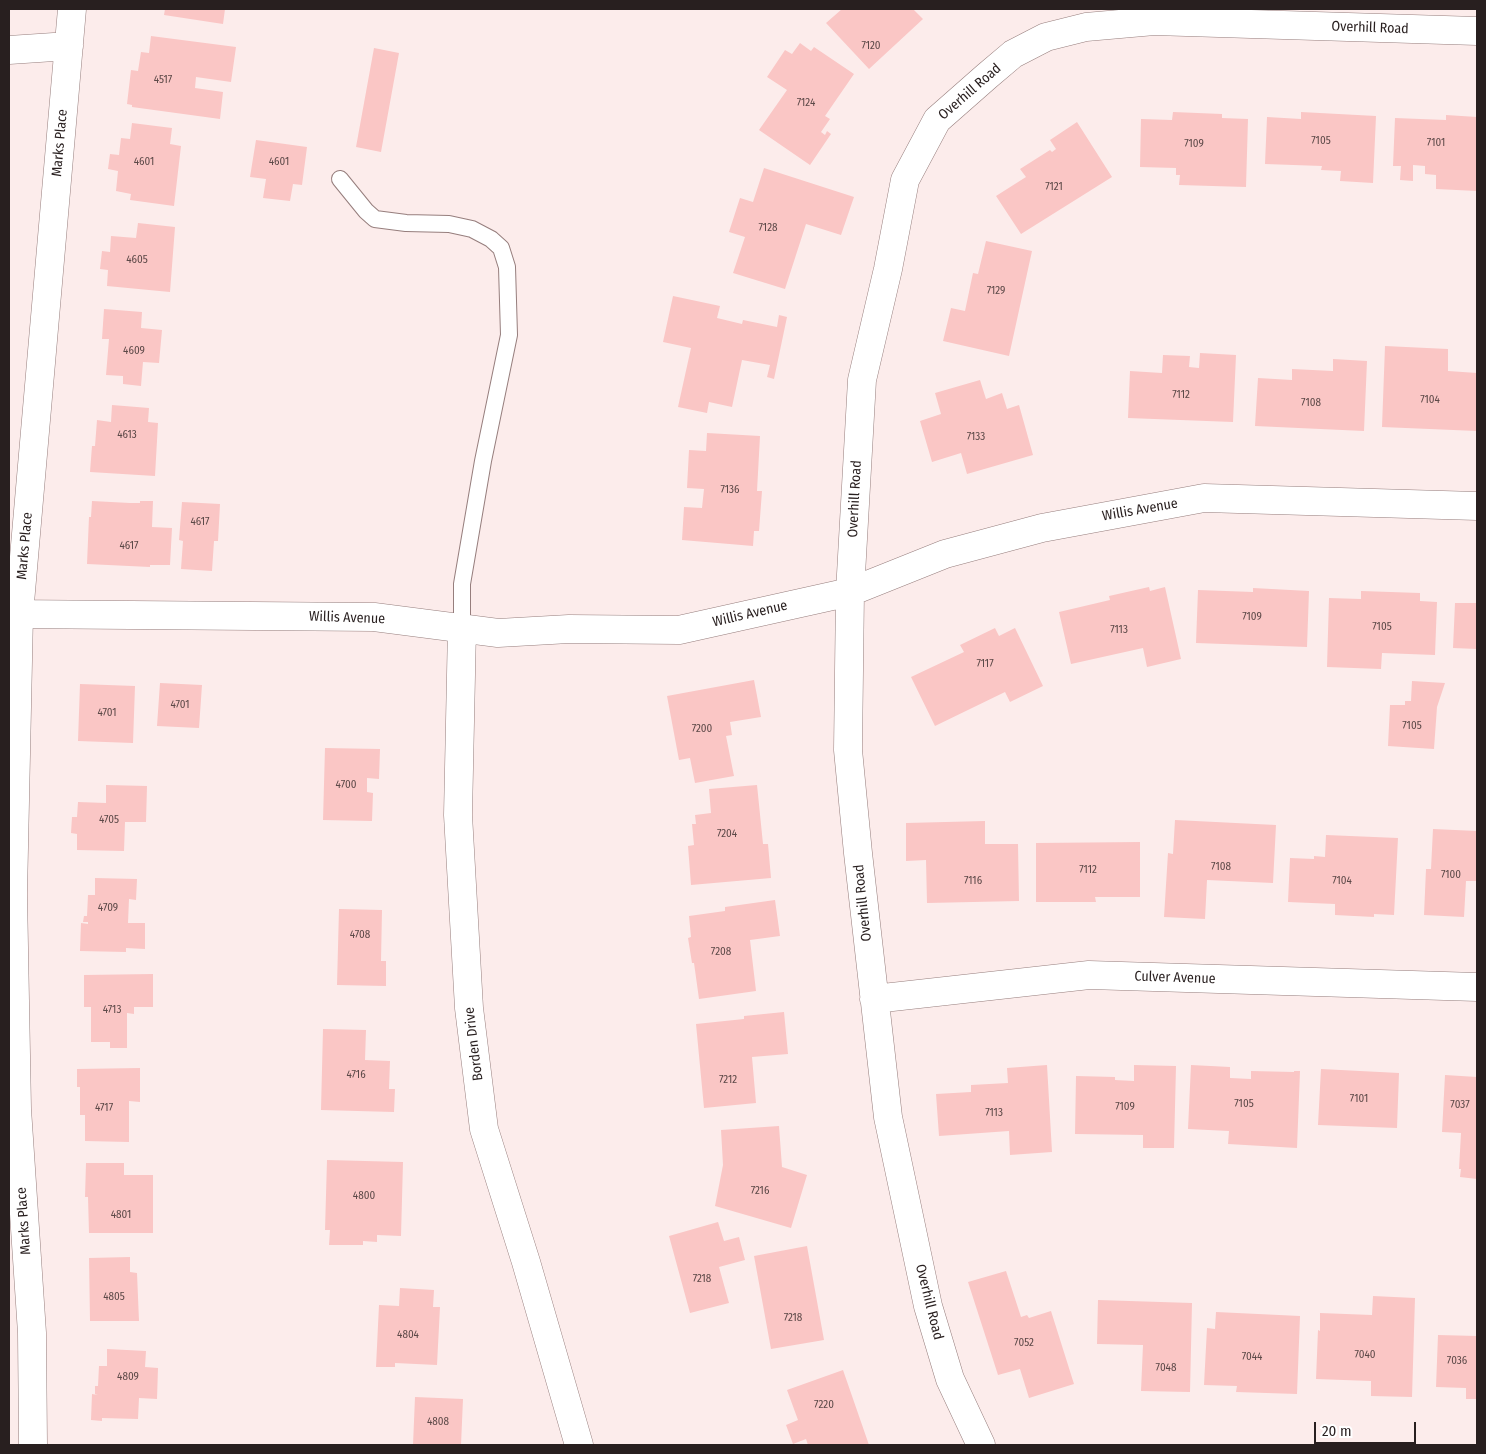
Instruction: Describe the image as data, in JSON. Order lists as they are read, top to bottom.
{
  "streets": {
    "street": [
      "Overhill Road",
      "Marks Place",
      "Willis Avenue",
      "Culver Avenue",
      "Borden Drive"
    ]
  },
  "crossings": [
    ["Overhill Road", "Willis Avenue"],
    ["Overhill Road", "Culver Avenue"],
    ["Marks Place", "Willis Avenue"],
    ["Willis Avenue", "Borden Drive"]
  ],
  "house_numbers": [
    "7120",
    "4517",
    "7124",
    "7105",
    "7101",
    "7109",
    "4601",
    "4601",
    "7121",
    "7128",
    "4605",
    "7129",
    "4609",
    "7112",
    "7104",
    "7108",
    "4613",
    "7133",
    "7136",
    "4617",
    "4617",
    "7109",
    "7105",
    "7113",
    "7117",
    "4701",
    "4701",
    "7105",
    "7200",
    "4700",
    "4705",
    "7204",
    "7108",
    "7112",
    "7100",
    "7116",
    "7104",
    "4709",
    "4708",
    "7208",
    "4713",
    "4716",
    "7212",
    "7101",
    "7105",
    "7037",
    "7109",
    "4717",
    "7113",
    "7216",
    "4800",
    "4801",
    "7218",
    "4805",
    "7218",
    "4804",
    "7052",
    "7040",
    "7044",
    "7036",
    "7048",
    "4809",
    "7220",
    "4808"
  ],
  "scale_bar": "20 m"
}
